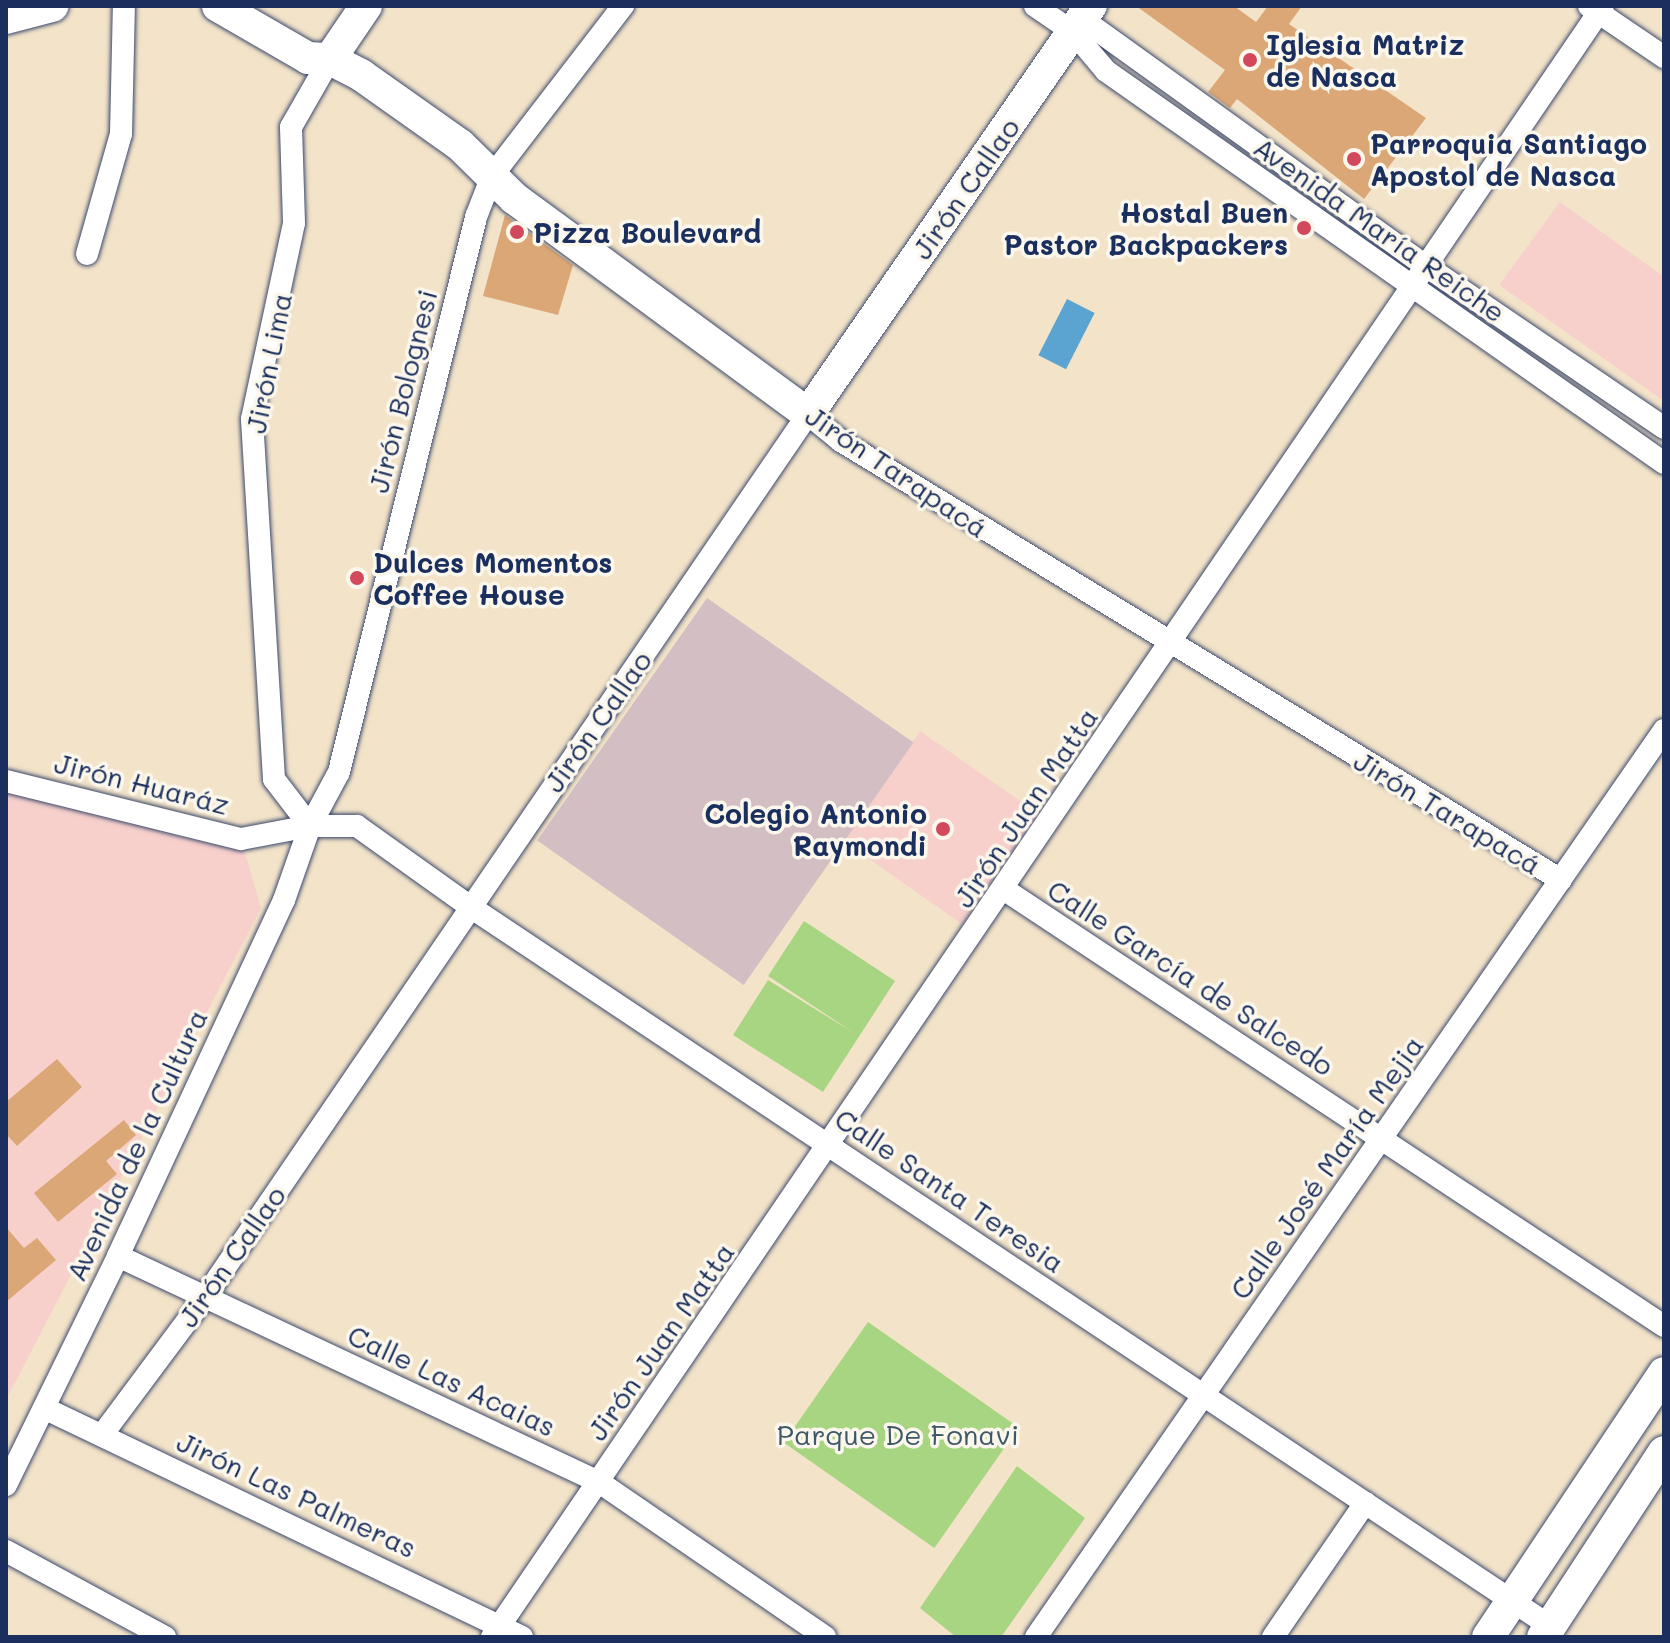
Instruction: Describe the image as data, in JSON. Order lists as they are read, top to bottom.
{
  "streets": {
    "street": [
      "Jirón Callao",
      "Avenida María Reiche",
      "Jirón Lima",
      "Jirón Bolognesi",
      "Jirón Tarapacá",
      "Jirón Huaráz",
      "Jirón Juan Matta",
      "Calle García de Salcedo",
      "Avenida de la Cultura",
      "Calle José María Mejia",
      "Calle Santa Teresia",
      "Calle Las Acaias",
      "Jirón Las Palmeras"
    ]
  },
  "crossings": [
    ["Jirón Callao", "Avenida María Reiche"],
    ["Jirón Callao", "Jirón Tarapacá"],
    ["Jirón Callao", "Calle Santa Teresia"],
    ["Jirón Callao", "Calle Las Acaias"],
    ["Jirón Callao", "Jirón Las Palmeras"],
    ["Avenida María Reiche", "Jirón Juan Matta"],
    ["Jirón Lima", "Jirón Bolognesi"],
    ["Jirón Lima", "Jirón Tarapacá"],
    ["Jirón Lima", "Jirón Huaráz"],
    ["Jirón Lima", "Avenida de la Cultura"],
    ["Jirón Lima", "Calle Santa Teresia"],
    ["Jirón Bolognesi", "Jirón Tarapacá"],
    ["Jirón Bolognesi", "Jirón Huaráz"],
    ["Jirón Bolognesi", "Avenida de la Cultura"],
    ["Jirón Bolognesi", "Calle Santa Teresia"],
    ["Jirón Tarapacá", "Jirón Juan Matta"],
    ["Jirón Tarapacá", "Calle José María Mejia"],
    ["Jirón Huaráz", "Avenida de la Cultura"],
    ["Jirón Huaráz", "Calle Santa Teresia"],
    ["Jirón Juan Matta", "Calle García de Salcedo"],
    ["Jirón Juan Matta", "Calle Santa Teresia"],
    ["Jirón Juan Matta", "Calle Las Acaias"],
    ["Jirón Juan Matta", "Jirón Las Palmeras"],
    ["Calle García de Salcedo", "Calle José María Mejia"],
    ["Avenida de la Cultura", "Calle Santa Teresia"],
    ["Avenida de la Cultura", "Calle Las Acaias"],
    ["Avenida de la Cultura", "Jirón Las Palmeras"],
    ["Calle José María Mejia", "Calle Santa Teresia"]
  ],
  "parks": ["Parque De Fonavi"],
  "places": [
    "Iglesia Matriz de Nasca",
    "Parroquia Santiago Apostol de Nasca",
    "Hostal Buen Pastor Backpackers",
    "Pizza Boulevard",
    "Dulces Momentos Coffee House",
    "Colegio Antonio Raymondi"
  ]
}
